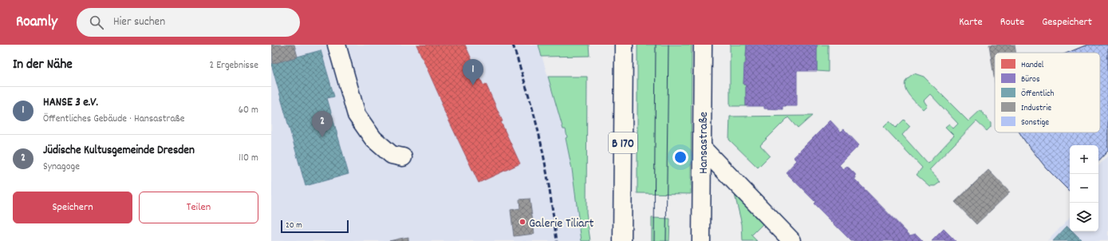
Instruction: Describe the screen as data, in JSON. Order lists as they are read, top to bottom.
{
  "streets": {
    "main road": ["B 170", "Hansastraße"]
  },
  "places": ["Galerie Tiliart"],
  "legend": [
    "Handel",
    "Büros",
    "Öffentlich",
    "Industrie",
    "Sonstige"
  ],
  "scale_bar": "20 m",
  "page": {
    "header": "Roamly",
    "search": "Hier suchen",
    "nav": ["Karte", "Route", "Gespeichert"],
    "heading": ["In der Nähe", "2 Ergebnisse"],
    "pins": ["1", "2"],
    "list": [
      {
        "mark": "1",
        "name": "HANSE 3 e.V.",
        "note": "Öffentliches Gebäude · Hansastraße",
        "value": "60 m"
      },
      {
        "mark": "2",
        "name": "Jüdische Kultusgemeinde Dresden",
        "note": "Synagoge",
        "value": "110 m"
      }
    ],
    "map_buttons": ["+", "−"],
    "buttons": ["Speichern", "Teilen"],
    "scale": "20 m"
  }
}
